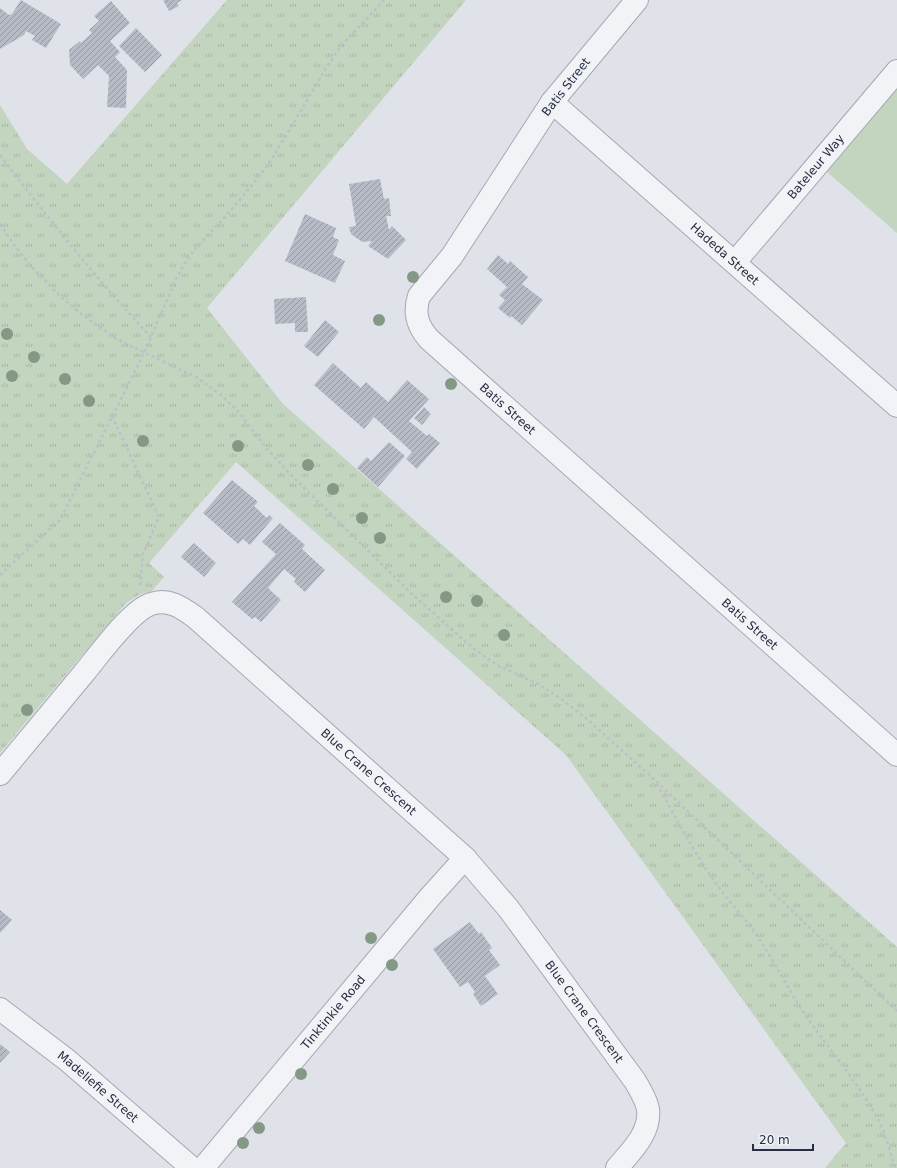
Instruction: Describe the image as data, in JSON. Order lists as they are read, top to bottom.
{
  "streets": {
    "street": [
      "Batis Street",
      "Bateleur Way",
      "Hadeda Street",
      "Blue Crane Crescent",
      "Tinktinkie Road",
      "Madeliefie Street"
    ]
  },
  "crossings": [
    ["Batis Street", "Hadeda Street"],
    ["Bateleur Way", "Hadeda Street"],
    ["Blue Crane Crescent", "Tinktinkie Road"]
  ],
  "scale_bar": "20 m"
}
